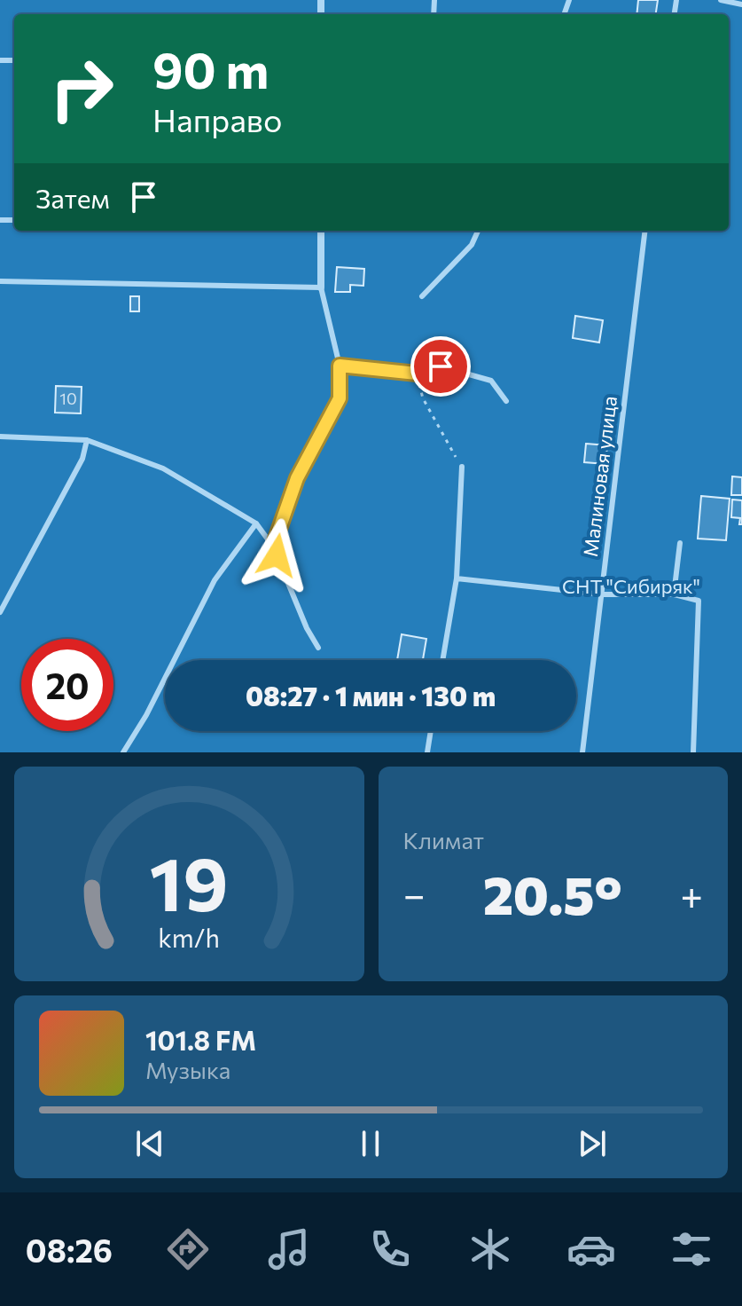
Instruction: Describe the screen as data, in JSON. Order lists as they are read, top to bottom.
{
  "streets": {
    "lane": ["Малиновая улица"]
  },
  "parks": ["СНТ \"Сибиряк\""],
  "house_numbers": ["10"],
  "page": {
    "turn": ["90 m", "Направо"],
    "then": "Затем",
    "limit": "20",
    "trip": "08:27 · 1 мин · 130 m",
    "tile": "Климат",
    "heat": ["−", "20.5°", "+"],
    "song": ["101.8 FM", "Музыка"],
    "tabs": "08:26",
    "gauge": ["19", "km/h"]
  }
}
